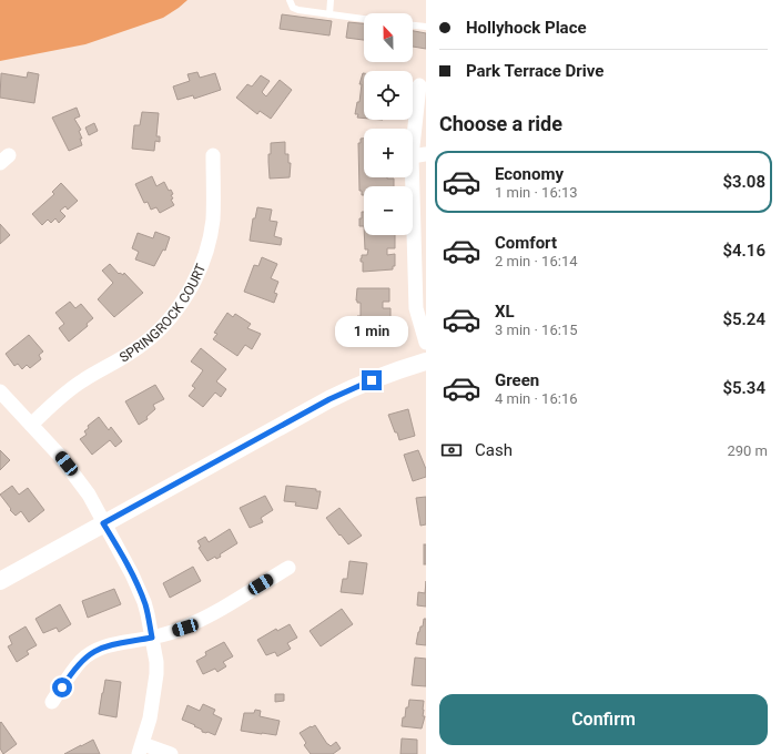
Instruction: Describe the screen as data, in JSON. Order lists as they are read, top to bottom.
{
  "streets": {
    "street": ["SPRINGROCK COURT"]
  },
  "north": "top",
  "page": {
    "banner": ["Hollyhock Place", "Park Terrace Drive"],
    "map_buttons": ["+", "−"],
    "heading": "Choose a ride",
    "list": [
      {
        "name": "Economy",
        "note": "1 min · 16:13",
        "value": "$3.08"
      },
      {
        "name": "Comfort",
        "note": "2 min · 16:14",
        "value": "$4.16"
      },
      {
        "name": "XL",
        "note": "3 min · 16:15",
        "value": "$5.24"
      },
      {
        "name": "Green",
        "note": "4 min · 16:16",
        "value": "$5.34"
      }
    ],
    "bubble": "1 min",
    "pay": ["Cash", "290 m"],
    "buttons": "Confirm"
  }
}
